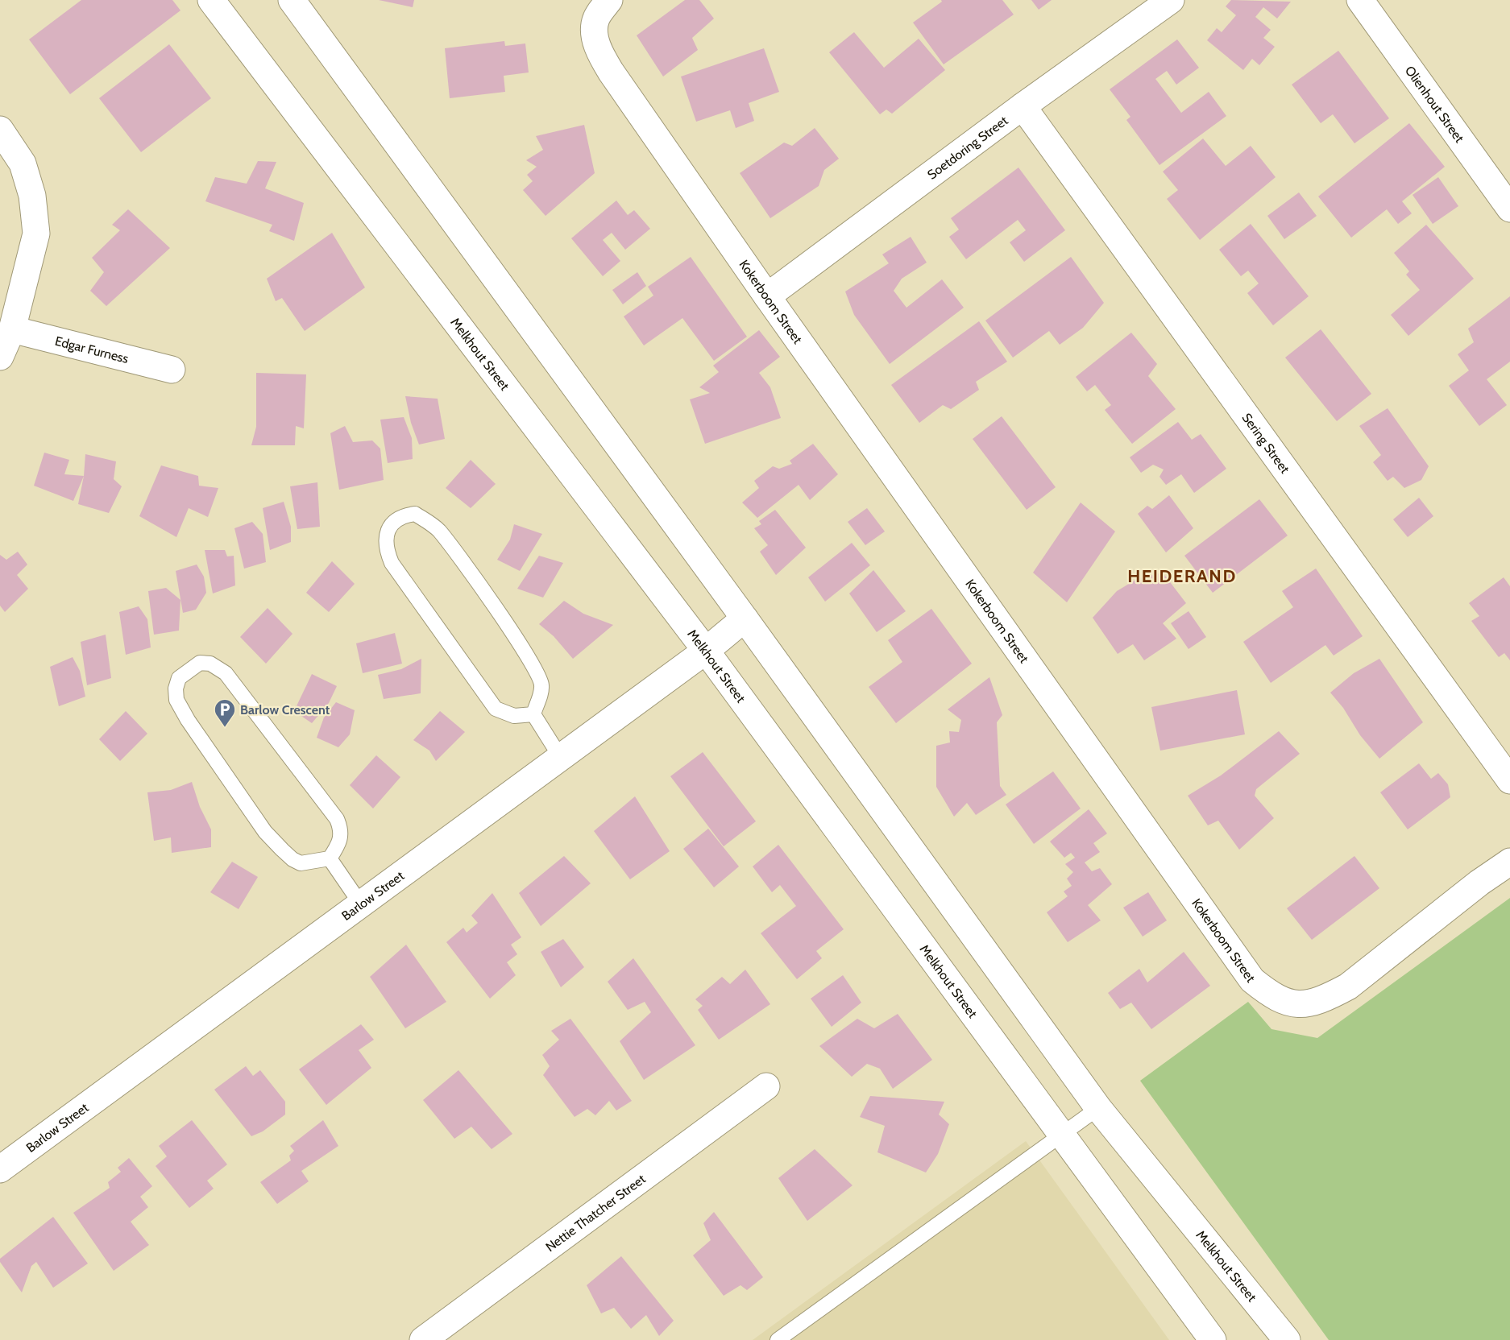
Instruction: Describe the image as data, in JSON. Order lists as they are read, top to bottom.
{
  "streets": {
    "street": [
      "Olienhout Street",
      "Soetdoring Street",
      "Kokerboom Street",
      "Edgar Furness",
      "Melkhout Street",
      "Sering Street",
      "Barlow Street",
      "Nettie Thatcher Street"
    ]
  },
  "crossings": [
    ["Soetdoring Street", "Kokerboom Street"],
    ["Soetdoring Street", "Sering Street"],
    ["Melkhout Street", "Barlow Street"]
  ],
  "districts": ["HEIDERAND"],
  "places": {
    "parking": ["Barlow Crescent"]
  }
}
